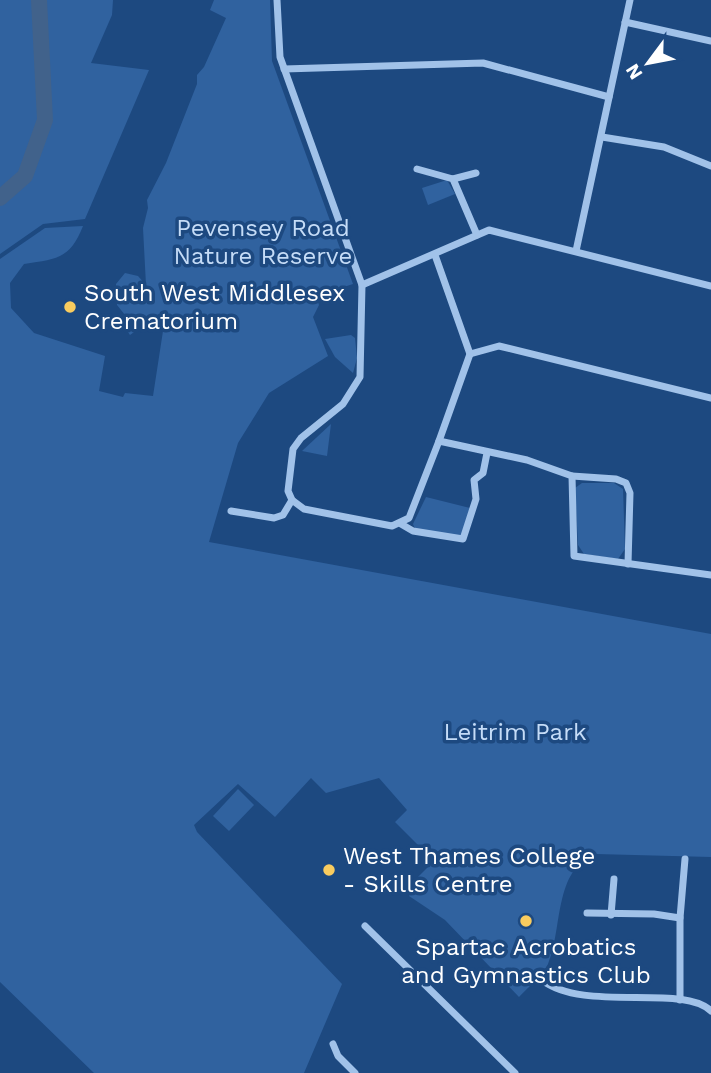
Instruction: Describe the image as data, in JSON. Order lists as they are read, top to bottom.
{
  "parks": ["Pevensey Road Nature Reserve", "Leitrim Park"],
  "places": ["South West Middlesex Crematorium", "West Thames College - Skills Centre", "Spartac Acrobatics and Gymnastics Club"],
  "north": "bottom left"
}
